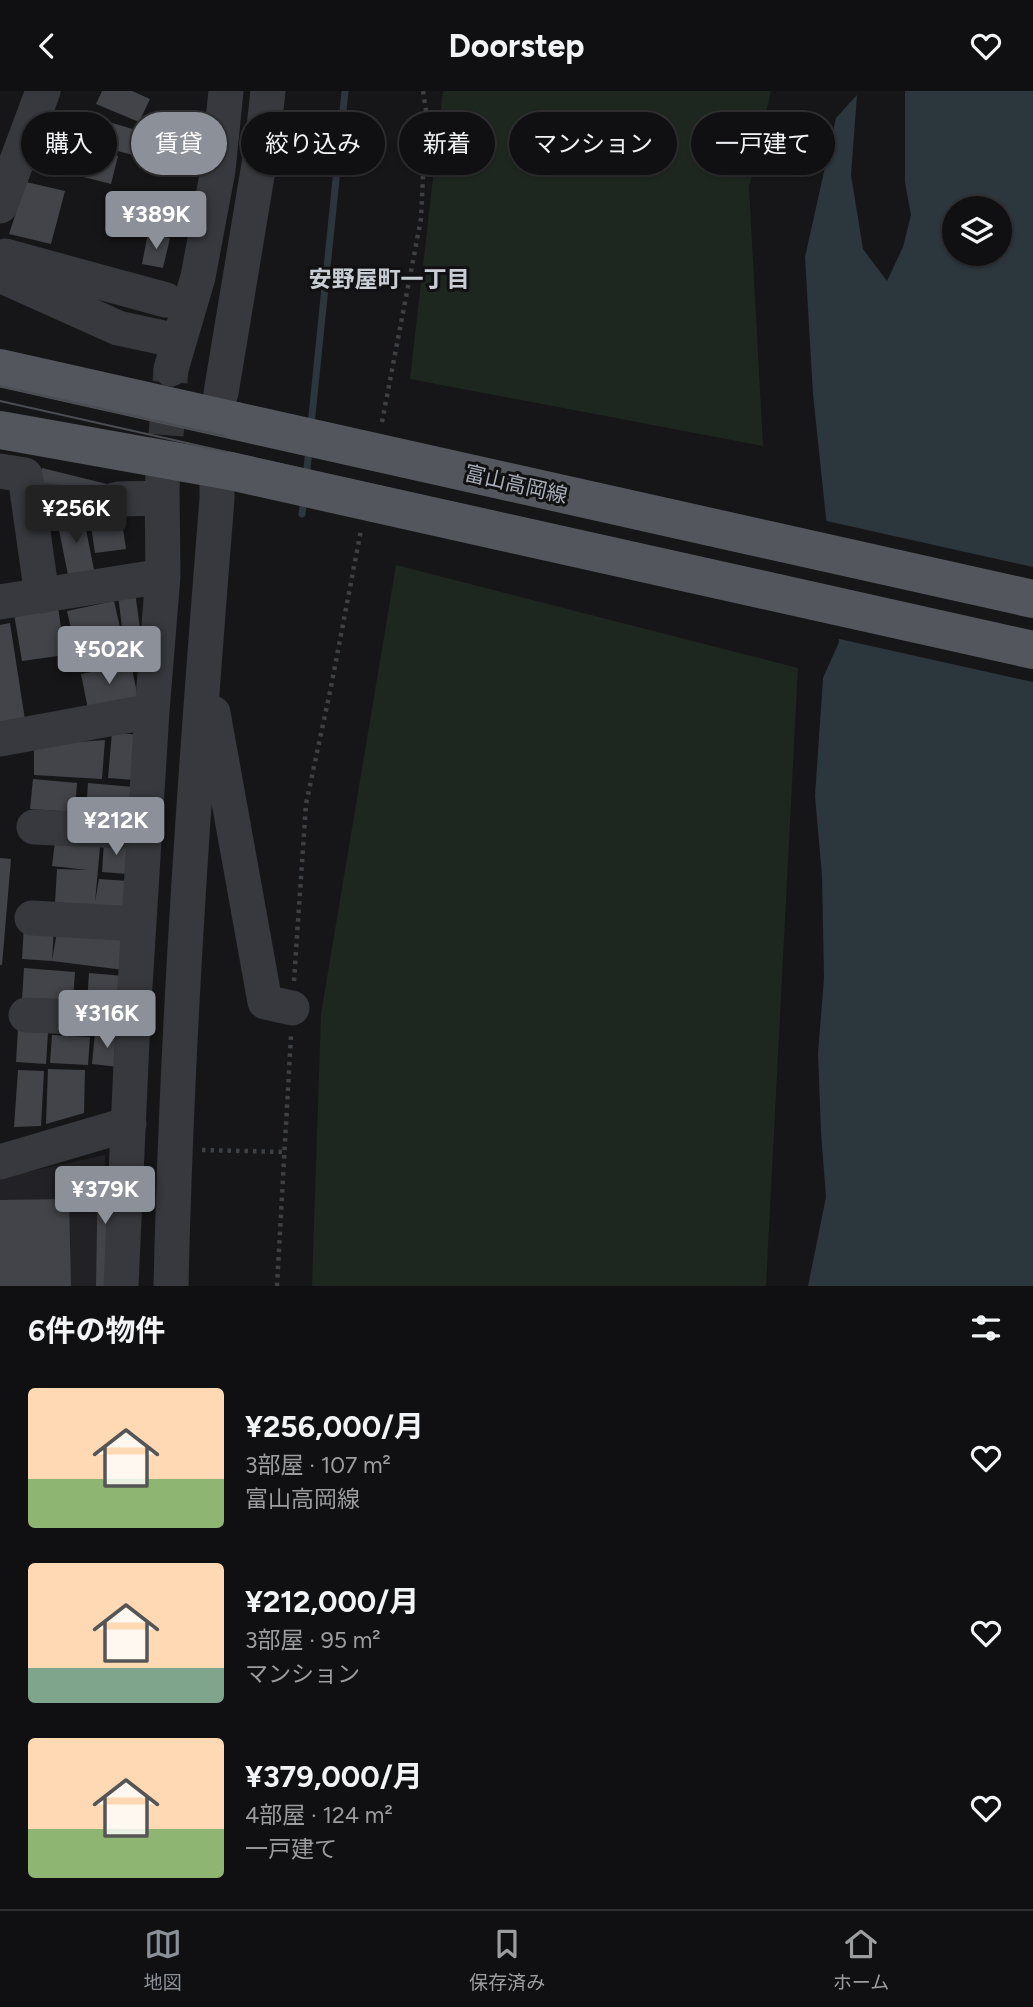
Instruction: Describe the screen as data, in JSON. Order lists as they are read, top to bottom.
{
  "streets": {
    "main road": ["富山高岡線"]
  },
  "districts": ["安野屋町一丁目"],
  "page": {
    "header": "Doorstep",
    "chip": [
      "購入",
      "賃貸",
      "絞り込み",
      "新着",
      "マンション",
      "一戸建て"
    ],
    "price": [
      "¥389K",
      "¥256K",
      "¥502K",
      "¥212K",
      "¥316K",
      "¥379K"
    ],
    "heading": "6件の物件",
    "list": [
      {
        "name": "¥256,000/月",
        "note": "3部屋 · 107 m² · 富山高岡線"
      },
      {
        "name": "¥212,000/月",
        "note": "3部屋 · 95 m² · マンション"
      },
      {
        "name": "¥379,000/月",
        "note": "4部屋 · 124 m² · 一戸建て"
      }
    ],
    "tabs": ["地図", "保存済み", "ホーム"]
  }
}
